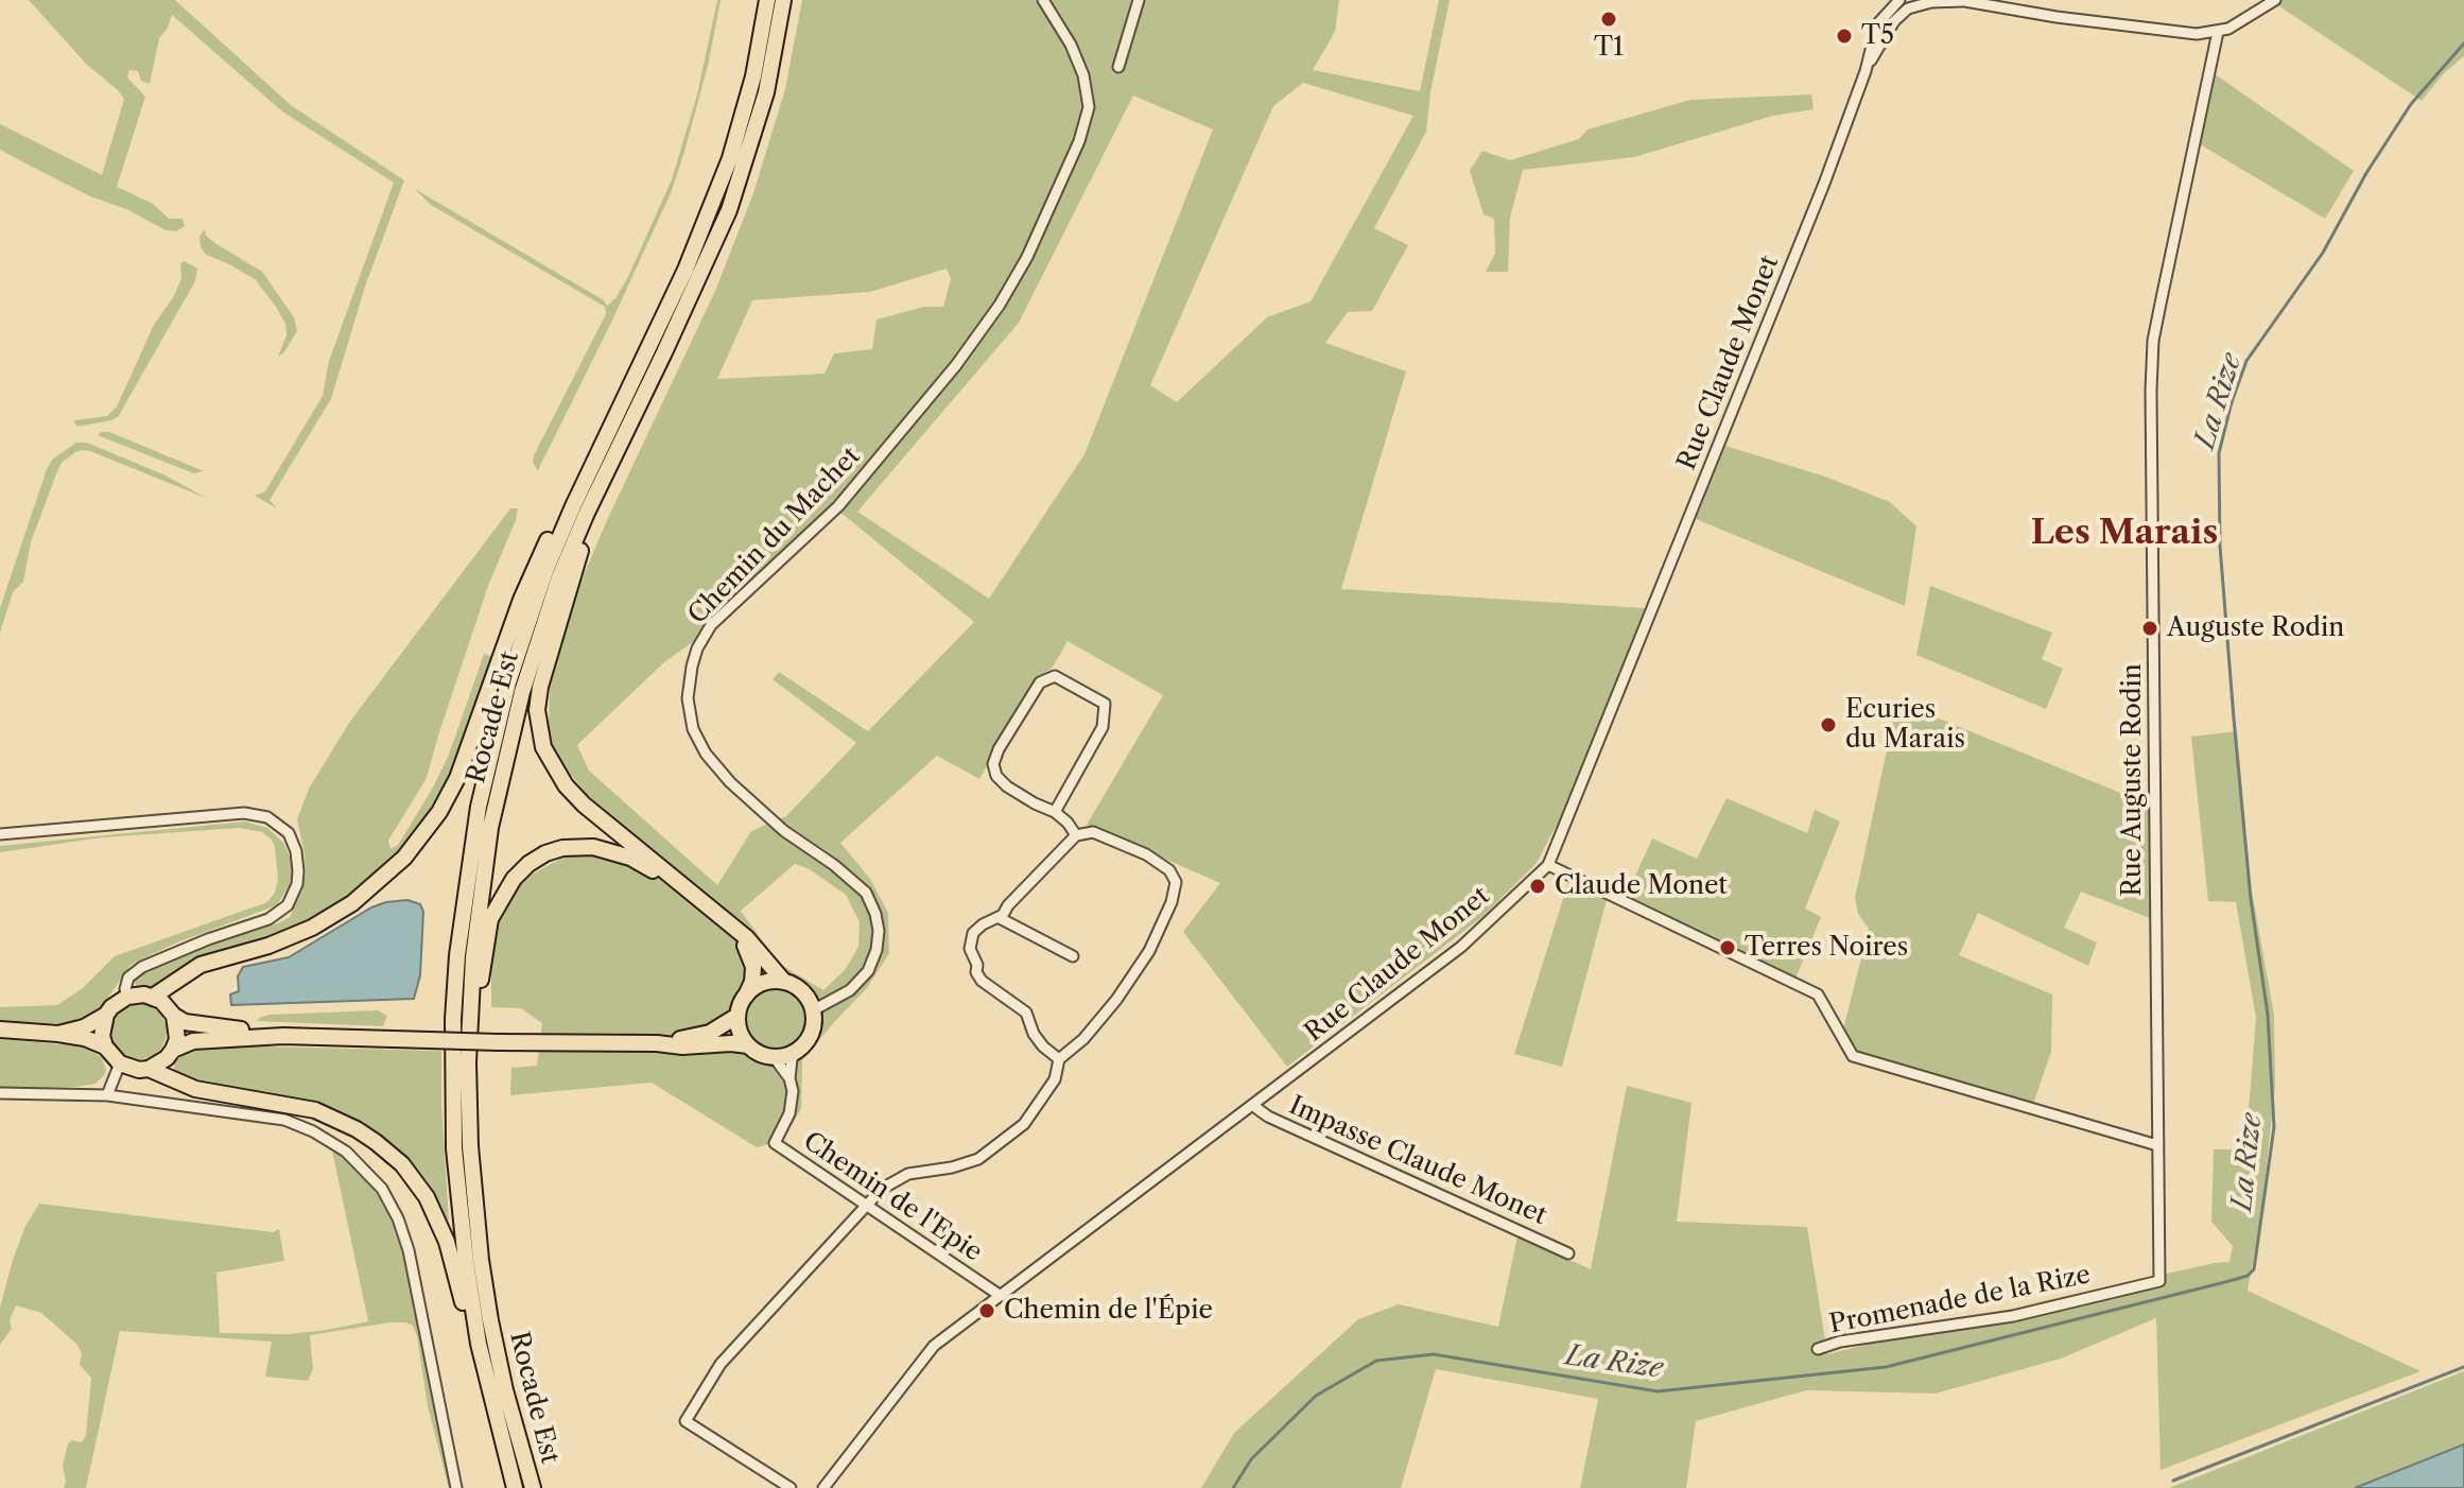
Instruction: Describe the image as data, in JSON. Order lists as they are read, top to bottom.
{
  "streets": {
    "main road": ["Rocade Est"],
    "street": [
      "Rue Claude Monet",
      "Chemin du Machet",
      "Rue Auguste Rodin",
      "Impasse Claude Monet",
      "Chemin de l'Epie",
      "Promenade de la Rize"
    ]
  },
  "crossings": [
    ["Rue Claude Monet", "Rue Auguste Rodin"],
    ["Rue Claude Monet", "Impasse Claude Monet"],
    ["Rue Claude Monet", "Chemin de l'Epie"],
    ["Chemin du Machet", "Chemin de l'Epie"],
    ["Rue Auguste Rodin", "Promenade de la Rize"]
  ],
  "districts": ["Les Marais"],
  "water": ["La Rize"],
  "places": [
    "T1",
    "T5",
    "Auguste Rodin",
    "Ecuries du Marais",
    "Claude Monet",
    "Terres Noires",
    "Chemin de l'Épie"
  ]
}
